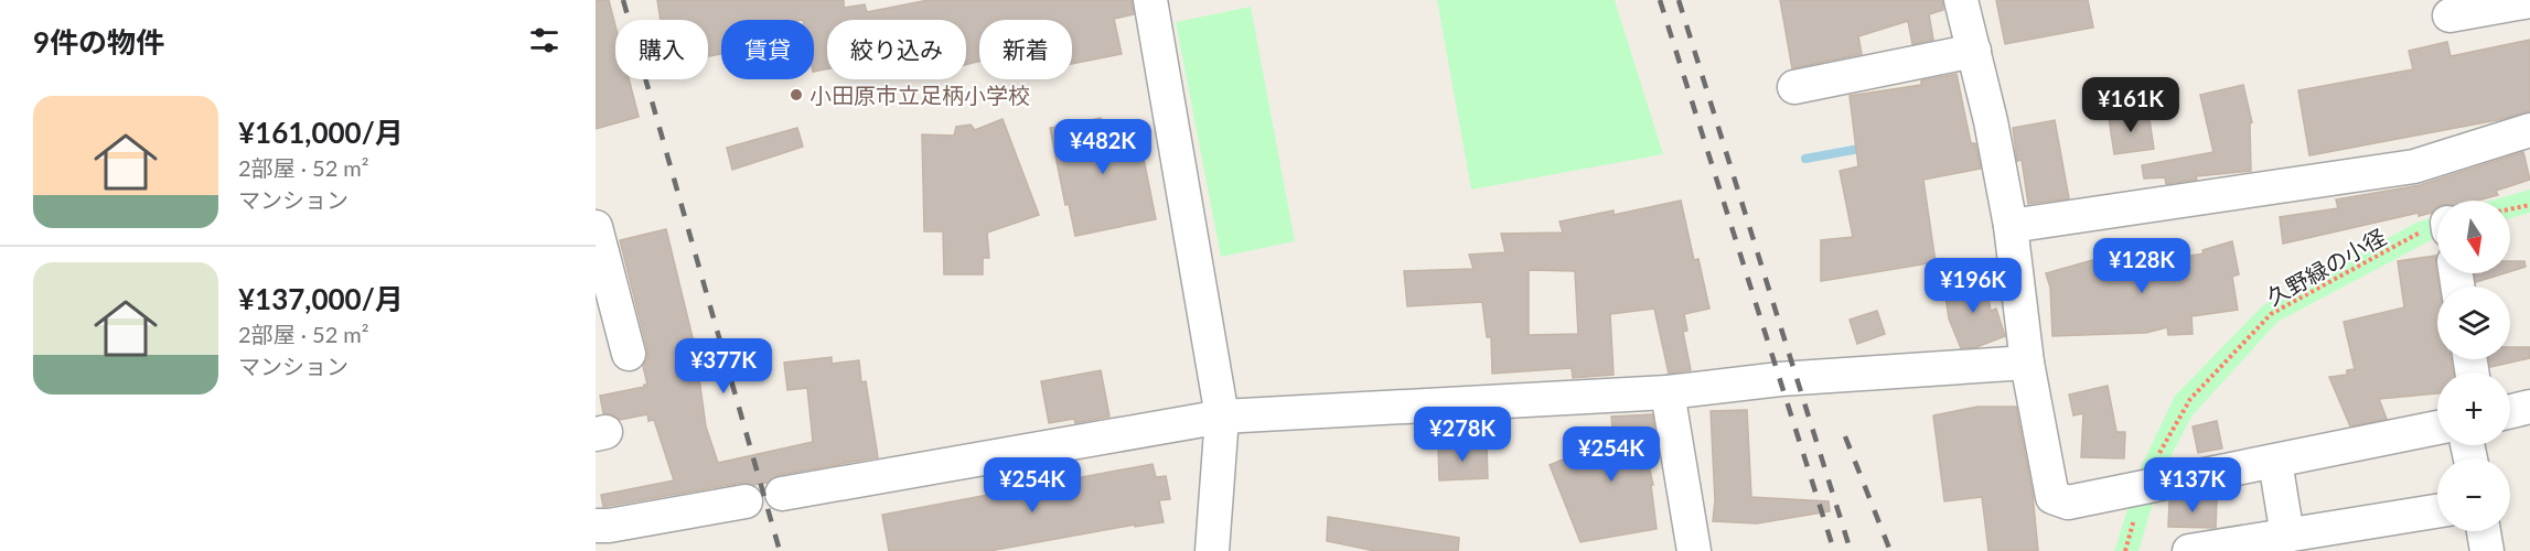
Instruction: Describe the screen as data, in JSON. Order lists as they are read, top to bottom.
{
  "streets": {
    "path": ["久野緑の小径"]
  },
  "places": ["小田原市立足柄小学校"],
  "north": "bottom",
  "page": {
    "heading": "9件の物件",
    "chip": [
      "購入",
      "賃貸",
      "絞り込み",
      "新着"
    ],
    "price": [
      "¥161K",
      "¥482K",
      "¥128K",
      "¥196K",
      "¥377K",
      "¥278K",
      "¥254K",
      "¥254K",
      "¥137K"
    ],
    "list": [
      {
        "name": "¥161,000/月",
        "note": "2部屋 · 52 m² · マンション"
      },
      {
        "name": "¥137,000/月",
        "note": "2部屋 · 52 m² · マンション"
      }
    ],
    "map_buttons": ["+", "−"]
  }
}
